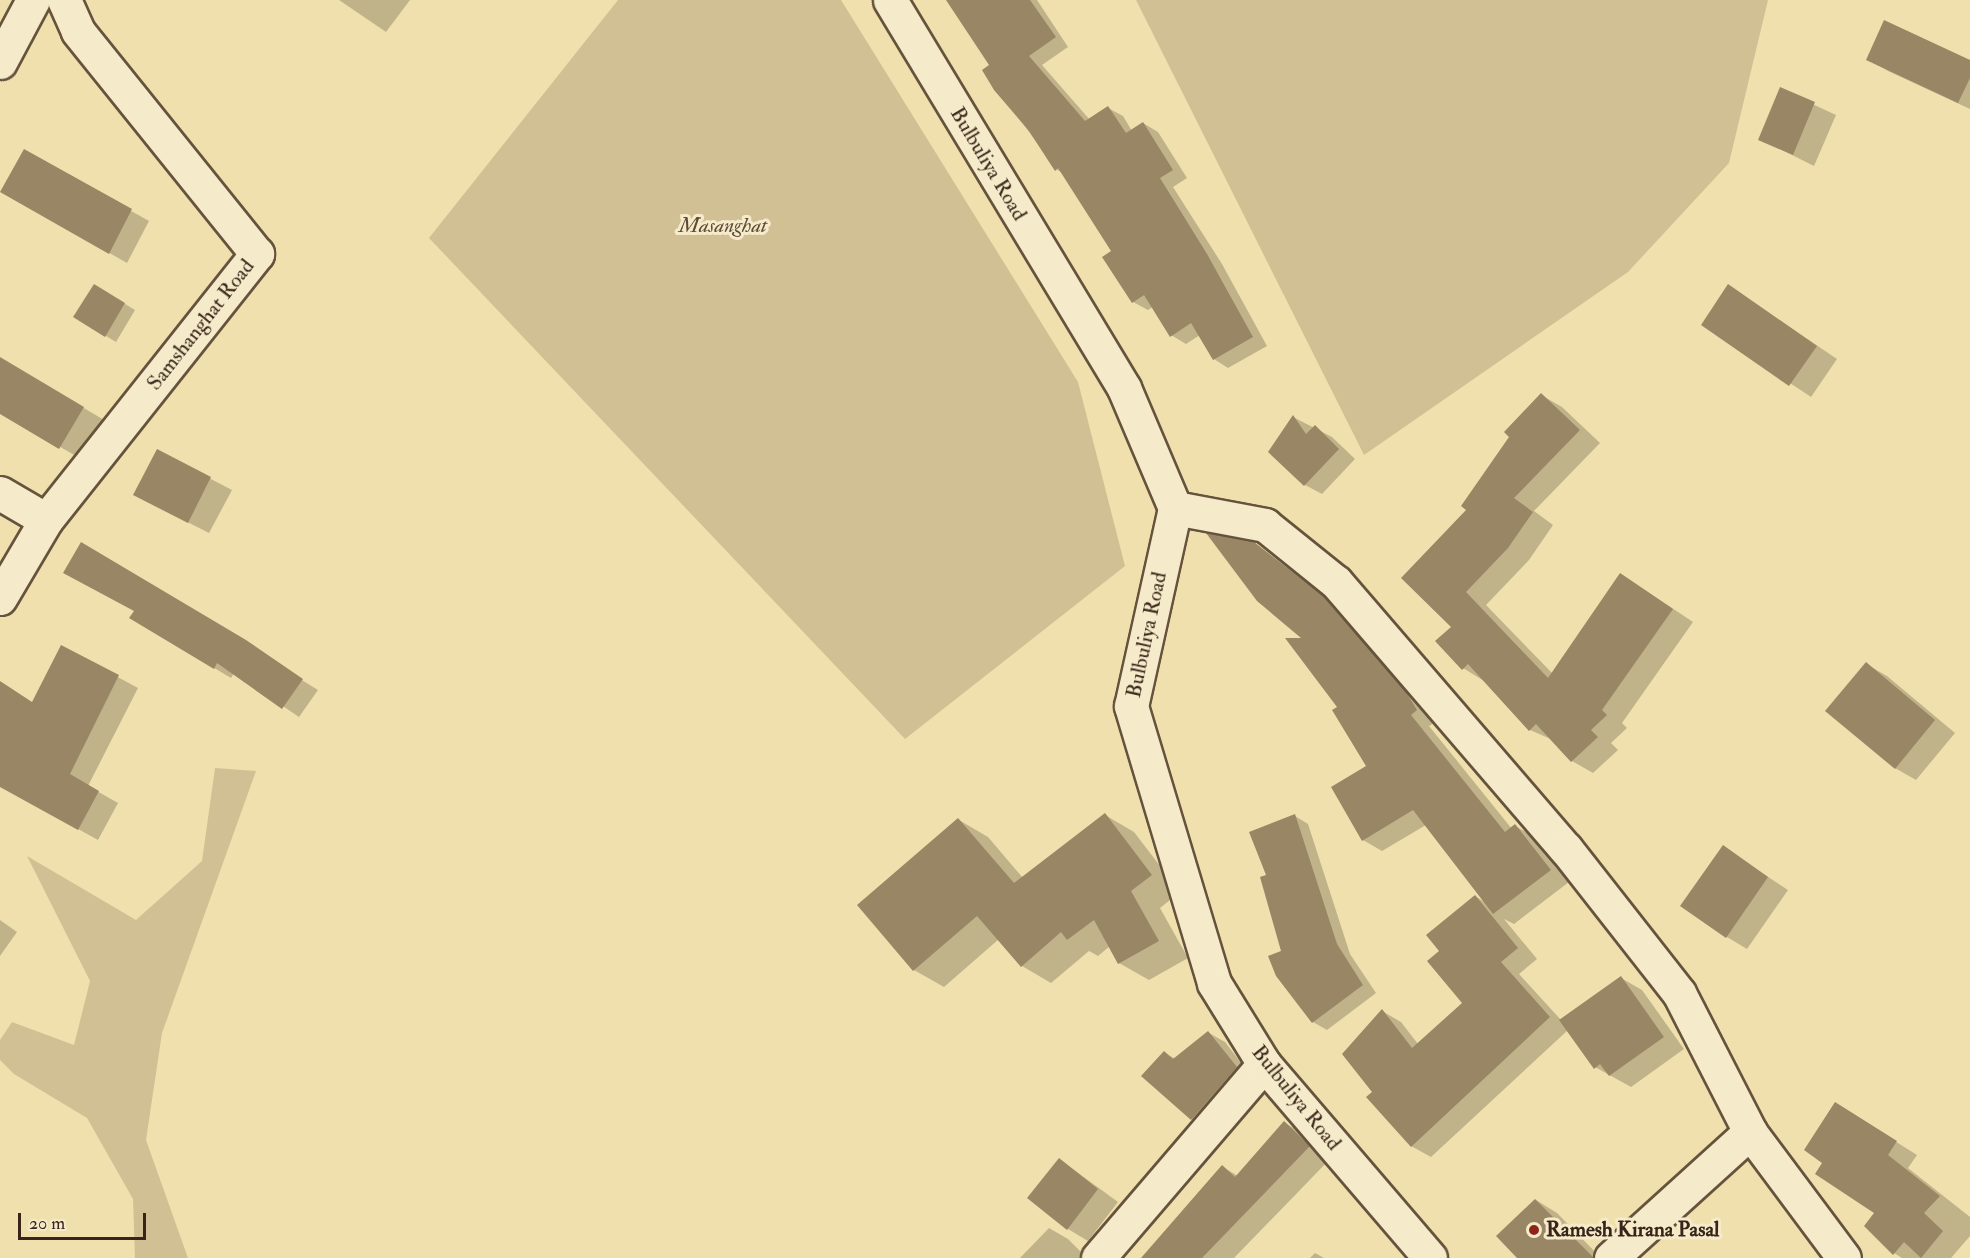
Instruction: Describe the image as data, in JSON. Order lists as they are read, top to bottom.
{
  "streets": {
    "main road": ["Bulbuliya Road", "Samshanghat Road"]
  },
  "parks": ["Masanghat"],
  "places": ["Ramesh Kirana Pasal"],
  "scale_bar": "20 m"
}
